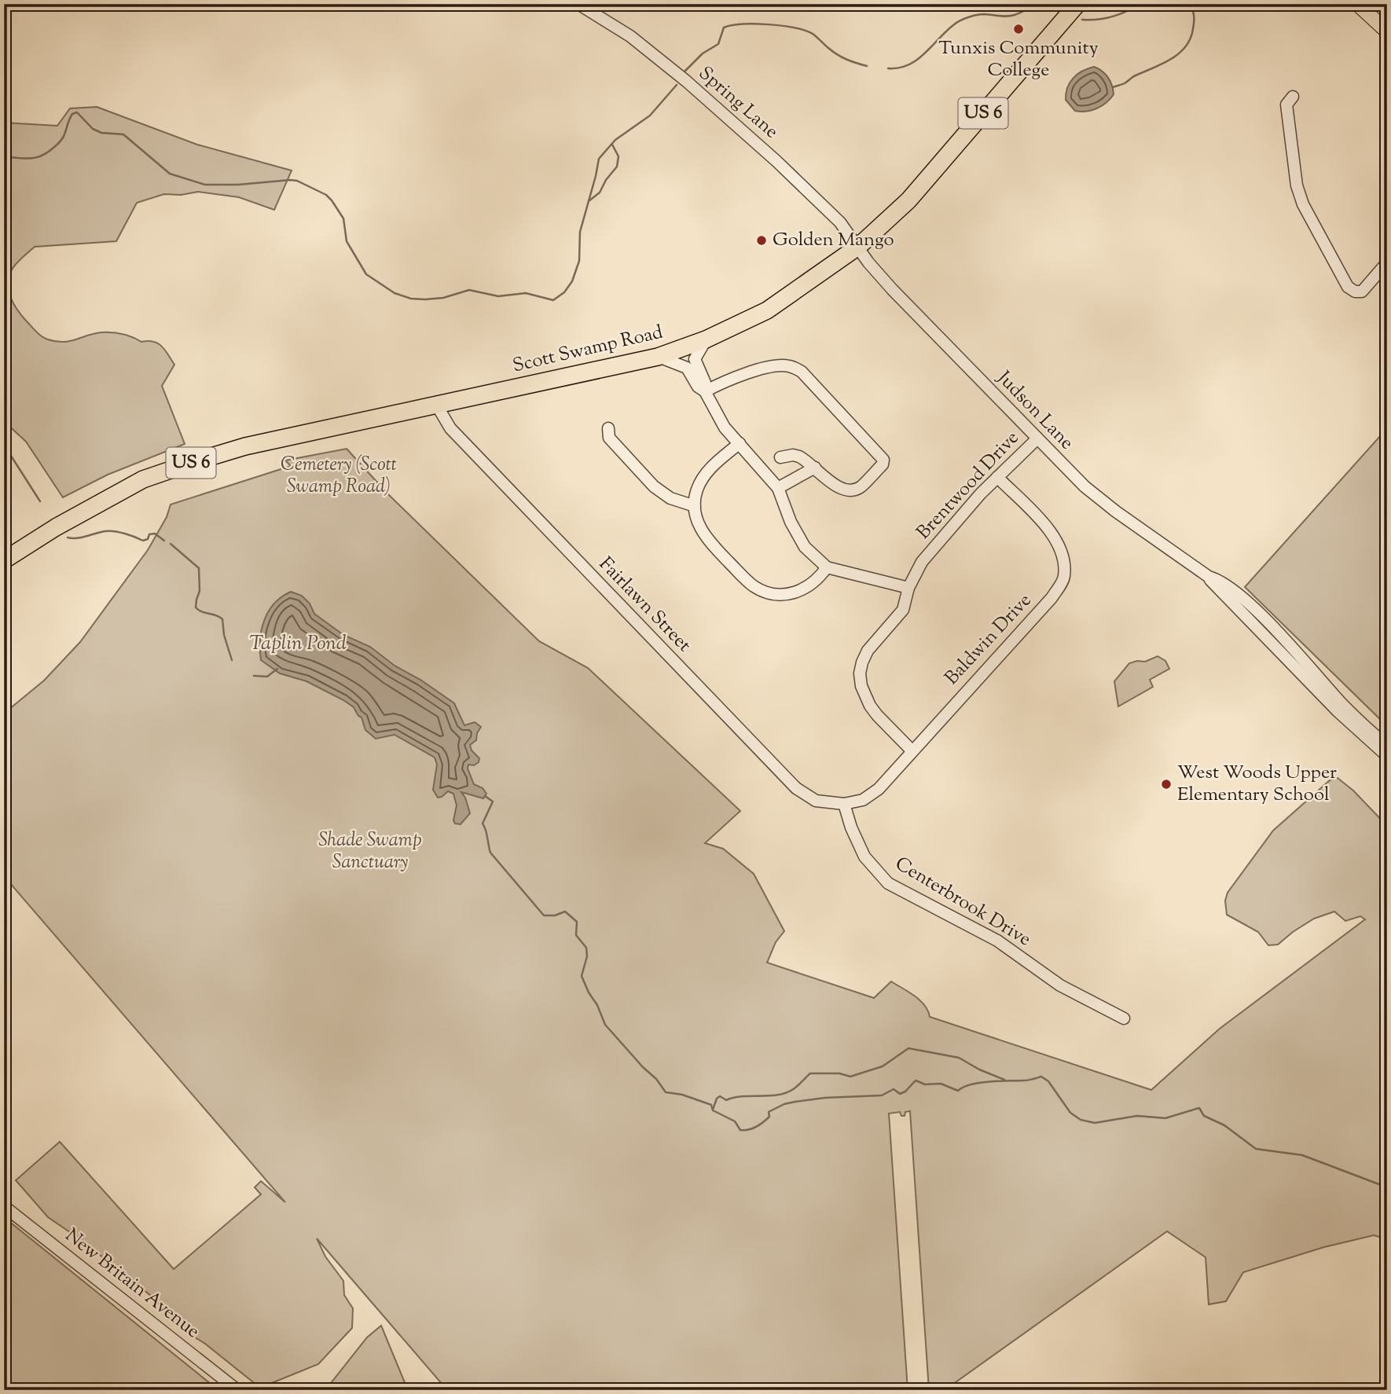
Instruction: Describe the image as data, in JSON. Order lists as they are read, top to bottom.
{
  "streets": {
    "highway": ["US 6", "Scott Swamp Road"],
    "street": [
      "Spring Lane",
      "Judson Lane",
      "Brentwood Drive",
      "Fairlawn Street",
      "Baldwin Drive",
      "Centerbrook Drive",
      "New Britain Avenue"
    ]
  },
  "crossings": [
    ["Spring Lane", "Scott Swamp Road"],
    ["Spring Lane", "Judson Lane"],
    ["Scott Swamp Road", "Judson Lane"],
    ["Scott Swamp Road", "Fairlawn Street"],
    ["Judson Lane", "Brentwood Drive"],
    ["Brentwood Drive", "Baldwin Drive"],
    ["Fairlawn Street", "Baldwin Drive"],
    ["Fairlawn Street", "Centerbrook Drive"],
    ["Baldwin Drive", "Centerbrook Drive"]
  ],
  "water": ["Taplin Pond"],
  "parks": ["Cemetery (Scott Swamp Road)", "Shade Swamp Sanctuary"],
  "places": ["Tunxis Community College", "Golden Mango", "West Woods Upper Elementary School"]
}
